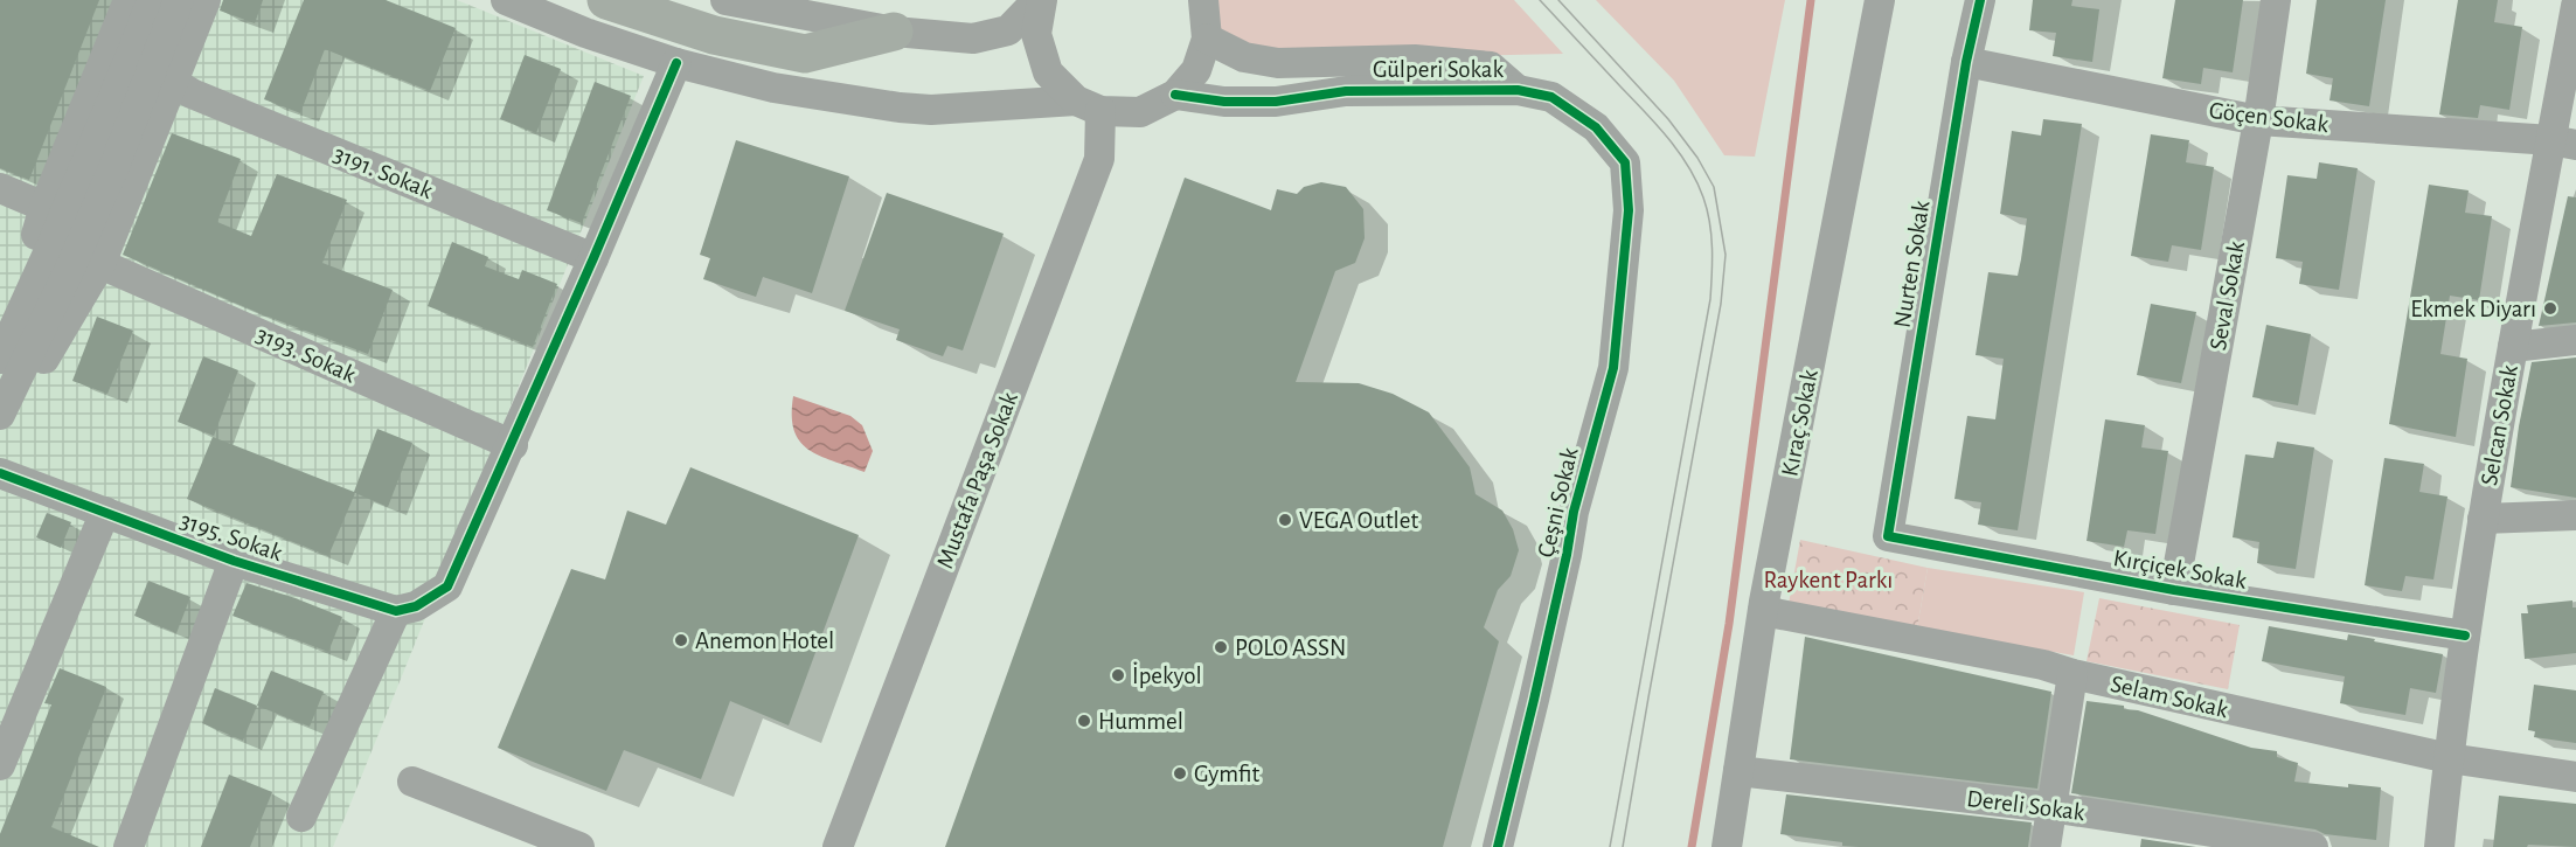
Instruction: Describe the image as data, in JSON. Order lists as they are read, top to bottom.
{
  "streets": {
    "street": [
      "Gülperi Sokak",
      "Göçen Sokak",
      "3191. Sokak",
      "Nurten Sokak",
      "Seval Sokak",
      "3193. Sokak",
      "Kıraç Sokak",
      "Selcan Sokak",
      "Mustafa Paşa Sokak",
      "Çeşni Sokak",
      "3195. Sokak",
      "Kırçiçek Sokak",
      "Selam Sokak",
      "Dereli Sokak"
    ]
  },
  "crossings": [
    ["Gülperi Sokak", "Çeşni Sokak"],
    ["Göçen Sokak", "Nurten Sokak"],
    ["Göçen Sokak", "Seval Sokak"],
    ["Göçen Sokak", "Selcan Sokak"],
    ["Nurten Sokak", "Kırçiçek Sokak"],
    ["Seval Sokak", "Kırçiçek Sokak"],
    ["Kıraç Sokak", "Selam Sokak"],
    ["Kıraç Sokak", "Dereli Sokak"],
    ["Selcan Sokak", "Kırçiçek Sokak"],
    ["Selcan Sokak", "Selam Sokak"]
  ],
  "parks": ["Raykent Parkı"],
  "places": [
    "Ekmek Diyarı",
    "VEGA Outlet",
    "Anemon Hotel",
    "POLO ASSN",
    "İpekyol",
    "Hummel",
    "Gymfit"
  ]
}
